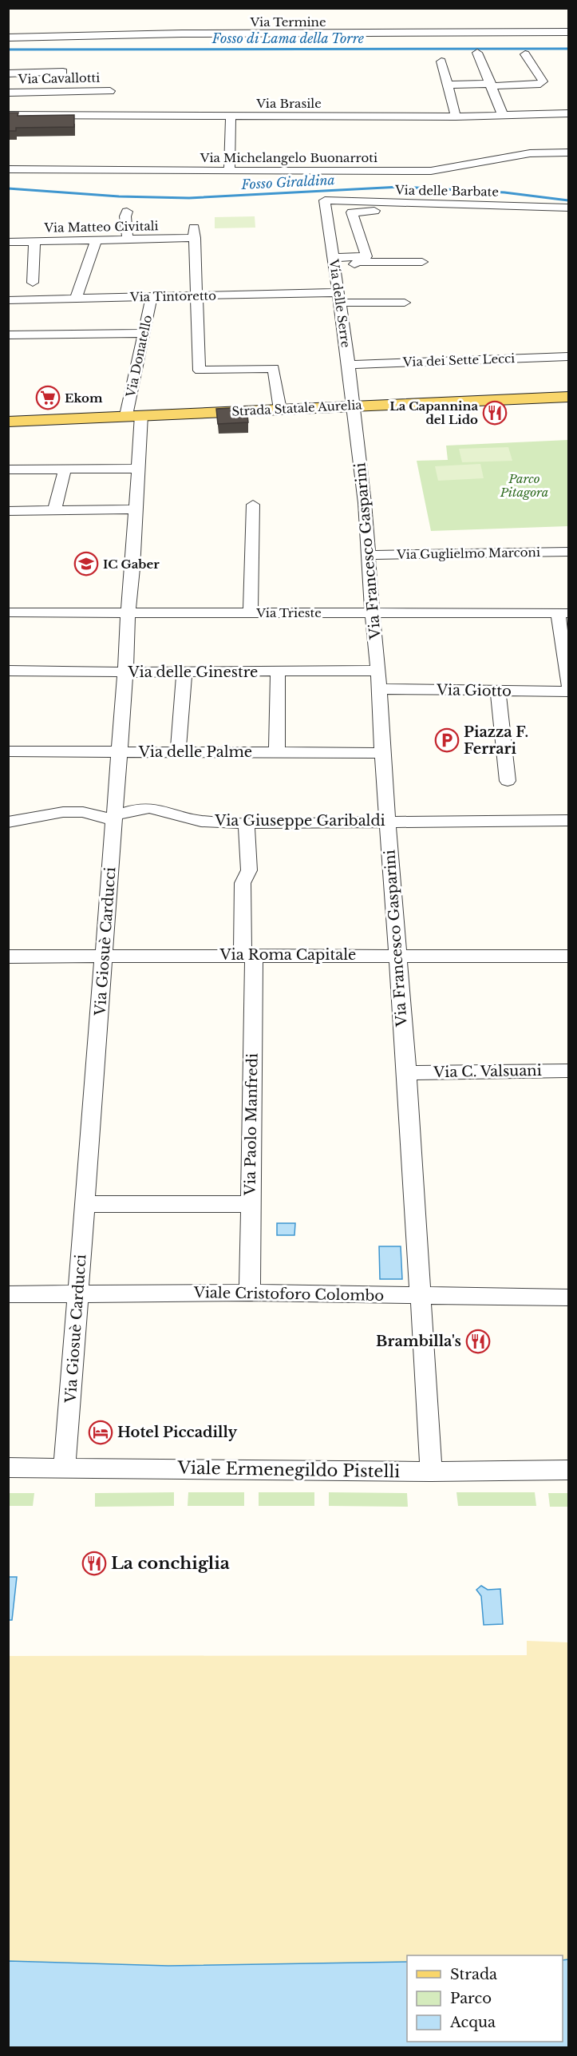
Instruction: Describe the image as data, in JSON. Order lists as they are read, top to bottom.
{
  "streets": {
    "main road": ["Strada Statale Aurelia"],
    "street": [
      "Via Termine",
      "Via Cavallotti",
      "Via Brasile",
      "Via Michelangelo Buonarroti",
      "Via delle Barbate",
      "Via Matteo Civitali",
      "Via Tintoretto",
      "Via delle Serre",
      "Via Donatello",
      "Via dei Sette Lecci",
      "Via Francesco Gasparini",
      "Via Guglielmo Marconi",
      "Via Trieste",
      "Via delle Ginestre",
      "Via Giotto",
      "Via delle Palme",
      "Via Giuseppe Garibaldi",
      "Via Giosuè Carducci",
      "Via Roma Capitale",
      "Via C. Valsuani",
      "Via Paolo Manfredi",
      "Viale Cristoforo Colombo",
      "Viale Ermenegildo Pistelli"
    ]
  },
  "crossings": [
    ["Via delle Barbate", "Via delle Serre"],
    ["Via Matteo Civitali", "Via Tintoretto"],
    ["Via Tintoretto", "Via delle Serre"],
    ["Via Tintoretto", "Via Donatello"],
    ["Via delle Serre", "Via dei Sette Lecci"],
    ["Via delle Serre", "Strada Statale Aurelia"],
    ["Via delle Serre", "Via Francesco Gasparini"],
    ["Via Donatello", "Strada Statale Aurelia"],
    ["Via Donatello", "Via Giosuè Carducci"],
    ["Strada Statale Aurelia", "Via Francesco Gasparini"],
    ["Strada Statale Aurelia", "Via Giosuè Carducci"],
    ["Via Francesco Gasparini", "Via Guglielmo Marconi"],
    ["Via Francesco Gasparini", "Via Trieste"],
    ["Via Francesco Gasparini", "Via delle Ginestre"],
    ["Via Francesco Gasparini", "Via Giotto"],
    ["Via Francesco Gasparini", "Via delle Palme"],
    ["Via Francesco Gasparini", "Via Giuseppe Garibaldi"],
    ["Via Francesco Gasparini", "Via Roma Capitale"],
    ["Via Francesco Gasparini", "Via C. Valsuani"],
    ["Via Francesco Gasparini", "Viale Cristoforo Colombo"],
    ["Via Francesco Gasparini", "Viale Ermenegildo Pistelli"],
    ["Via Trieste", "Via Giosuè Carducci"],
    ["Via delle Ginestre", "Via Giosuè Carducci"],
    ["Via delle Palme", "Via Giosuè Carducci"],
    ["Via Giuseppe Garibaldi", "Via Giosuè Carducci"],
    ["Via Giuseppe Garibaldi", "Via Paolo Manfredi"],
    ["Via Giosuè Carducci", "Via Roma Capitale"],
    ["Via Giosuè Carducci", "Viale Cristoforo Colombo"],
    ["Via Giosuè Carducci", "Viale Ermenegildo Pistelli"],
    ["Via Roma Capitale", "Via Paolo Manfredi"],
    ["Via Paolo Manfredi", "Viale Cristoforo Colombo"]
  ],
  "water": ["Fosso di Lama della Torre", "Fosso Giraldina"],
  "parks": ["Parco Pitagora"],
  "places": {
    "supermarket": ["Ekom"],
    "restaurant": ["La Capannina del Lido", "Brambilla's", "La conchiglia"],
    "school or university": ["IC Gaber"],
    "parking": ["Piazza F. Ferrari"],
    "hotel": ["Hotel Piccadilly"]
  },
  "legend": ["Strada", "Parco", "Acqua"]
}
